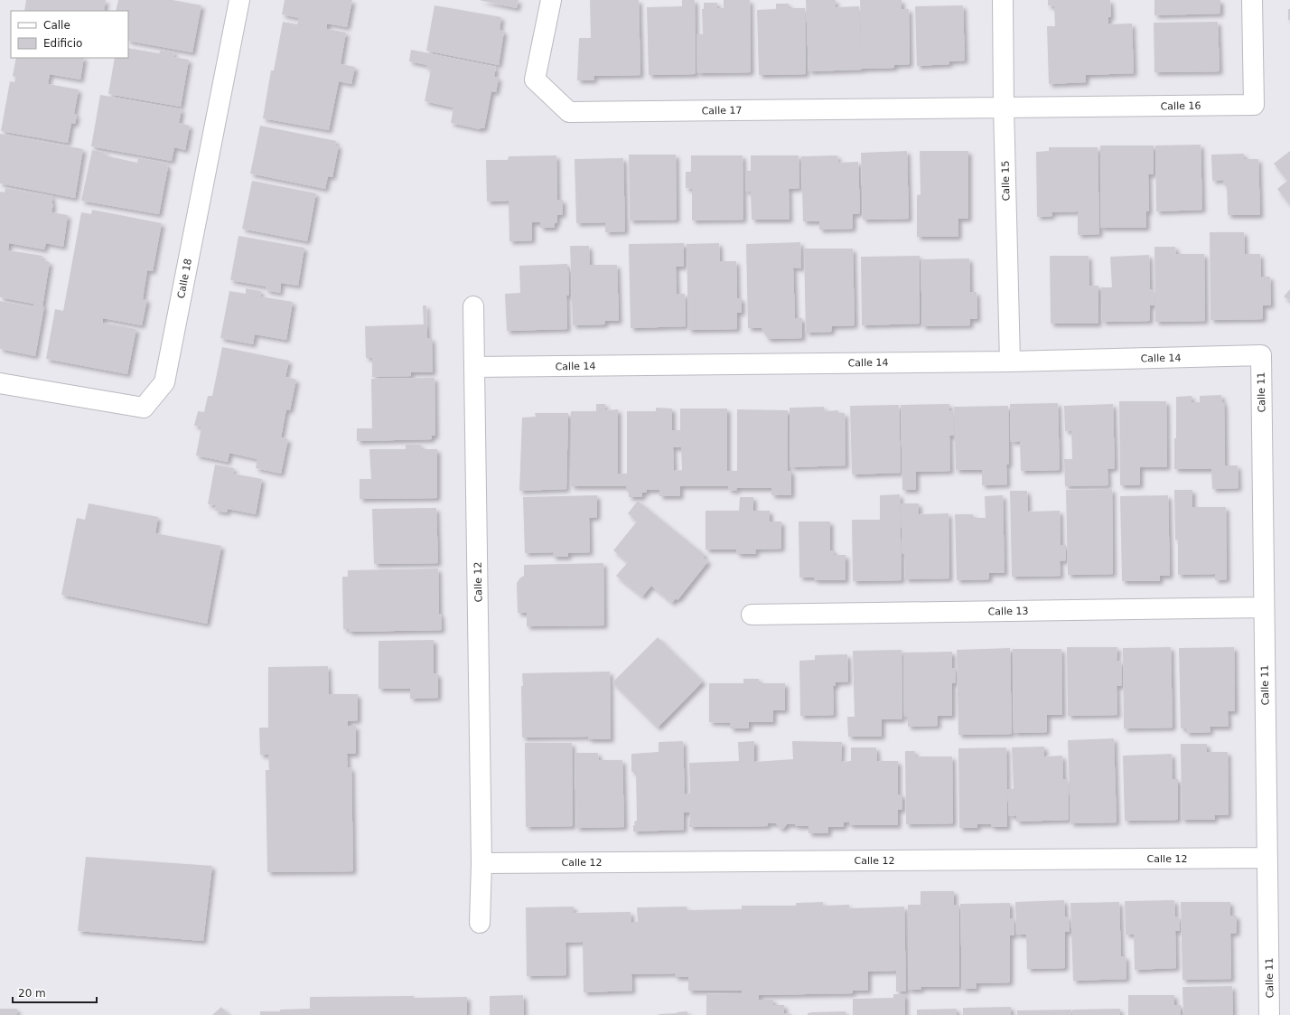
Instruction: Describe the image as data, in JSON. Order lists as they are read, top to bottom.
{
  "streets": {
    "street": [
      "Calle 16",
      "Calle 17",
      "Calle 15",
      "Calle 18",
      "Calle 14",
      "Calle 11",
      "Calle 12",
      "Calle 13"
    ]
  },
  "crossings": [
    ["Calle 16", "Calle 17"],
    ["Calle 16", "Calle 15"],
    ["Calle 17", "Calle 15"],
    ["Calle 15", "Calle 14"],
    ["Calle 14", "Calle 11"],
    ["Calle 14", "Calle 12"],
    ["Calle 11", "Calle 12"],
    ["Calle 11", "Calle 13"]
  ],
  "legend": ["Calle", "Edificio"],
  "scale_bar": "20 m"
}
